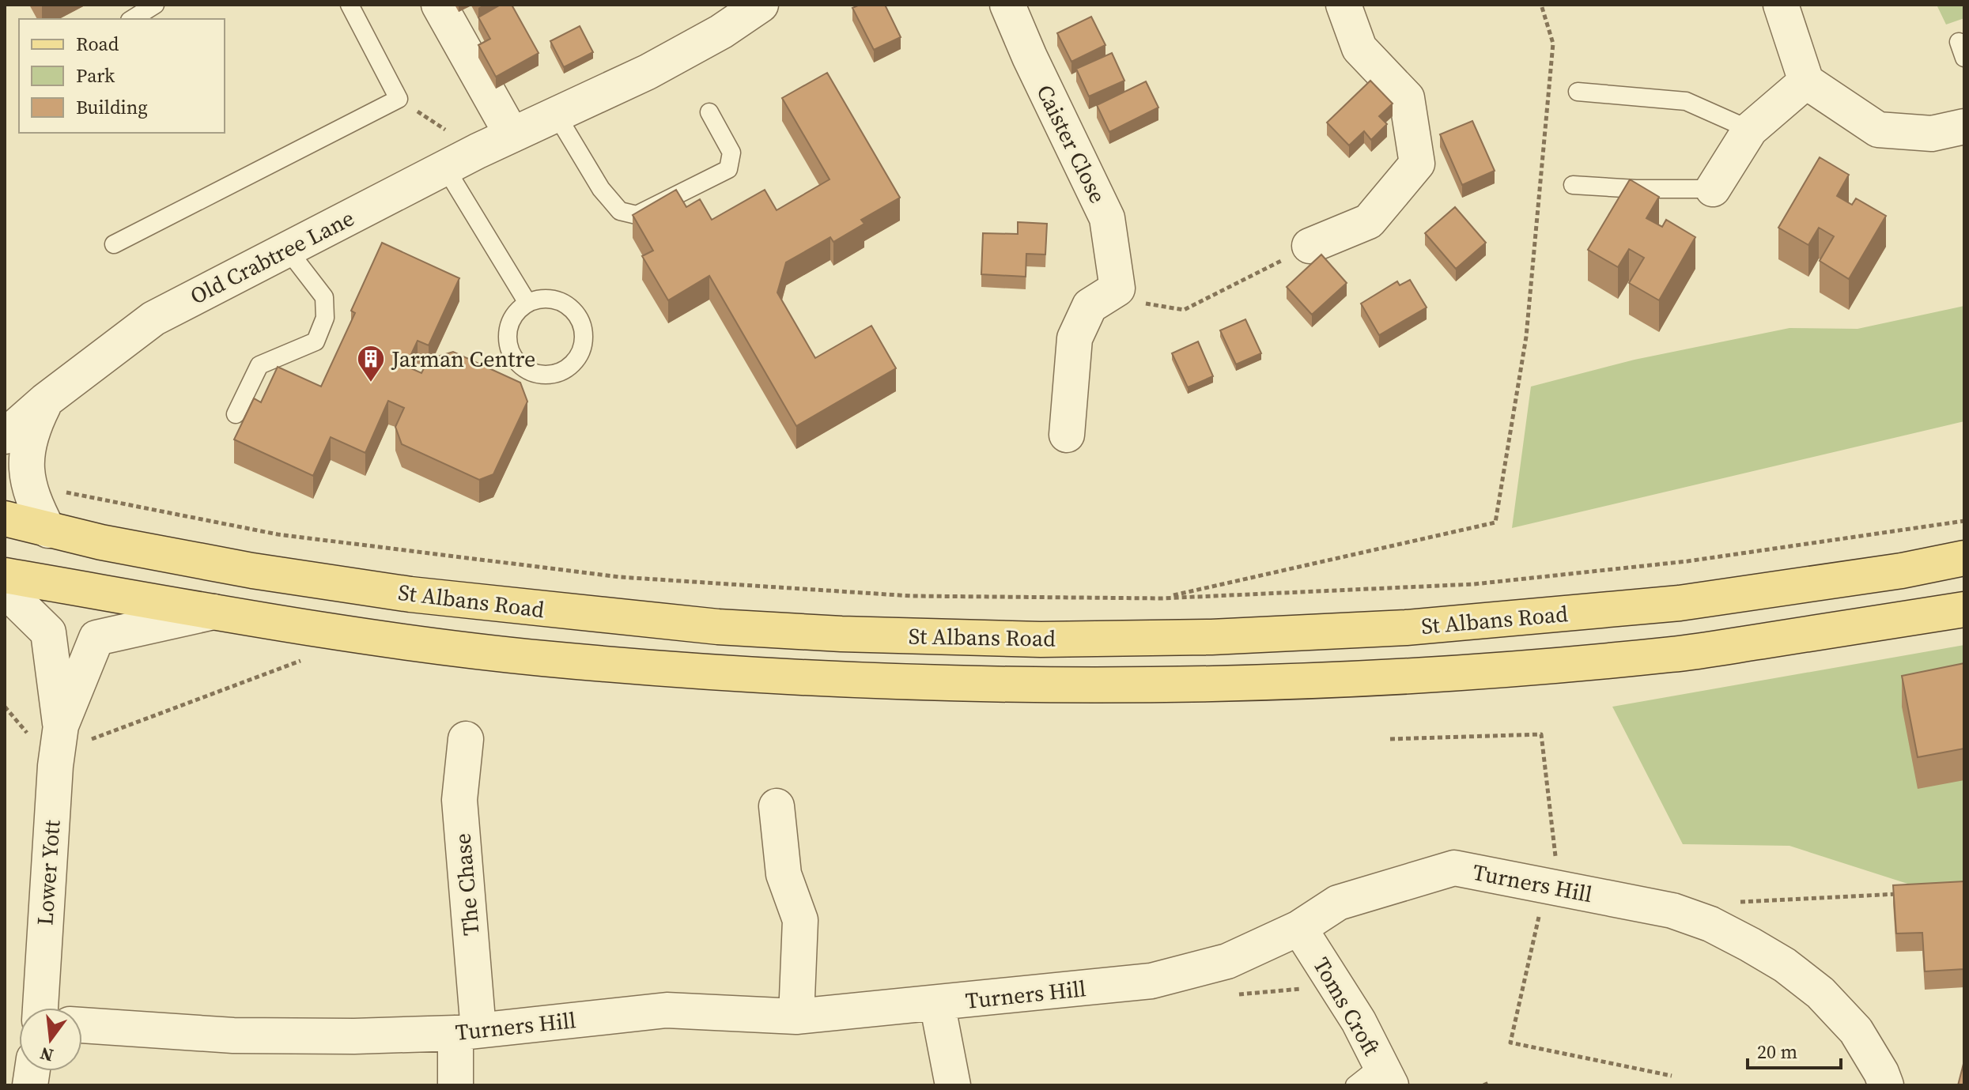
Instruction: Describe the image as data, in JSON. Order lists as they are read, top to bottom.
{
  "streets": {
    "main road": ["St Albans Road"],
    "street": [
      "Caister Close",
      "Old Crabtree Lane",
      "Lower Yott",
      "Turners Hill",
      "The Chase",
      "Toms Croft"
    ]
  },
  "crossings": [
    ["Old Crabtree Lane", "St Albans Road"],
    ["St Albans Road", "Lower Yott"],
    ["Turners Hill", "The Chase"],
    ["Turners Hill", "Toms Croft"]
  ],
  "places": {
    "building": ["Jarman Centre"]
  },
  "legend": ["Road", "Park", "Building"],
  "scale_bar": "20 m",
  "north": "bottom"
}
